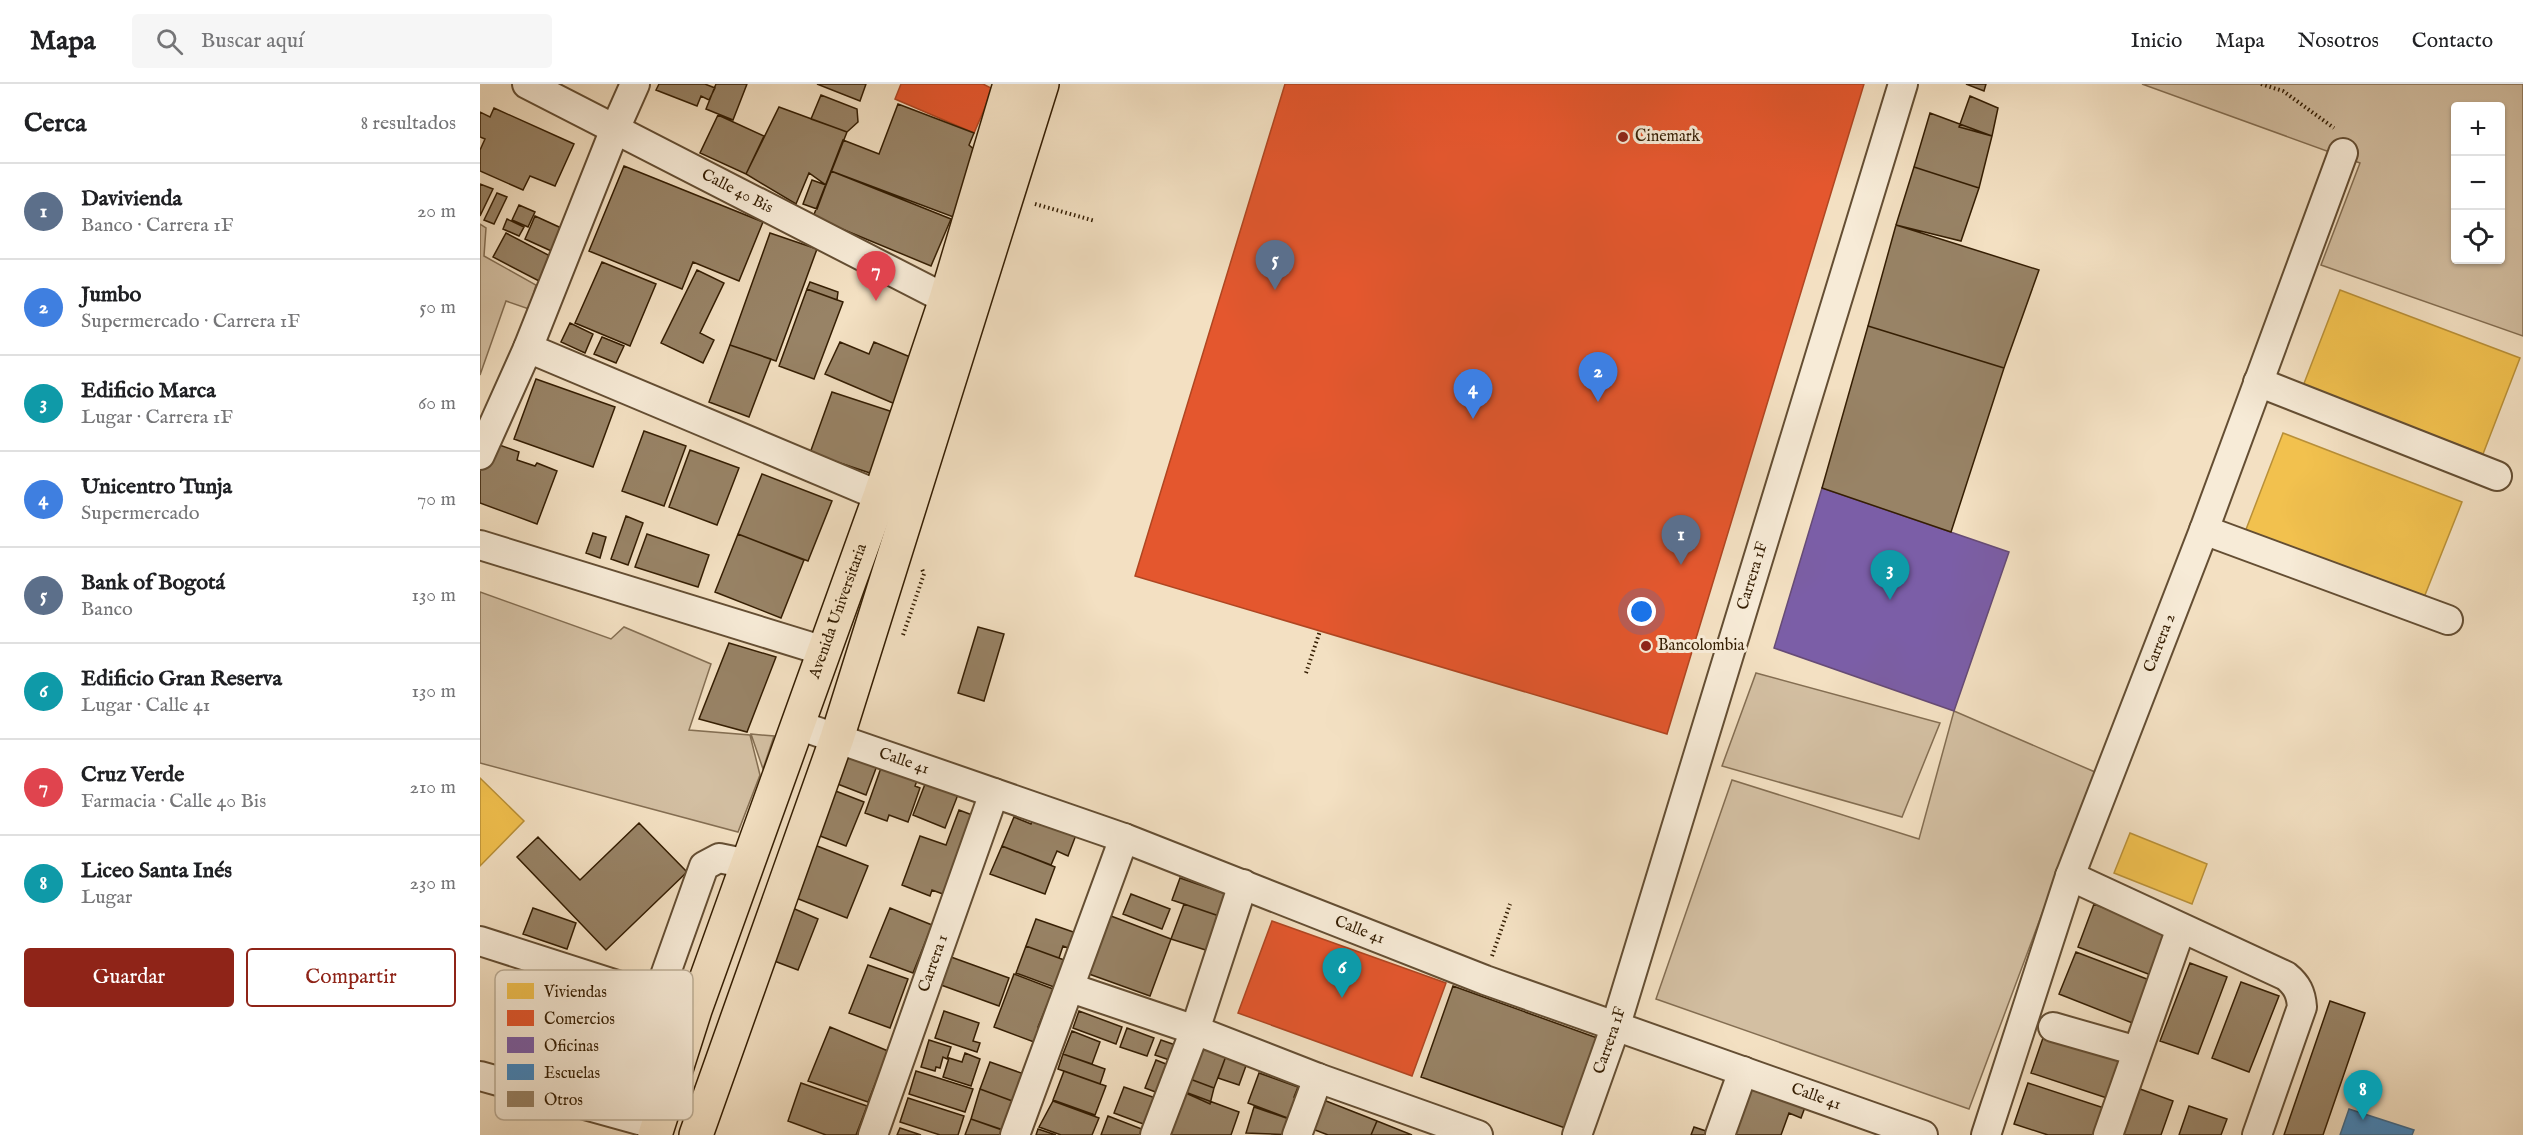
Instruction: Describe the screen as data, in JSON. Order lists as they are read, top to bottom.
{
  "streets": {
    "main road": ["Avenida Universitaria"],
    "street": [
      "Calle 40 Bis",
      "Carrera 1F",
      "Carrera 2",
      "Calle 41",
      "Carrera 1"
    ]
  },
  "crossings": [
    ["Calle 40 Bis", "Avenida Universitaria"],
    ["Carrera 1F", "Calle 41"],
    ["Avenida Universitaria", "Calle 41"],
    ["Calle 41", "Carrera 1"]
  ],
  "places": ["Cinemark", "Bancolombia"],
  "legend": [
    "Viviendas",
    "Comercios",
    "Oficinas",
    "Escuelas",
    "Otros"
  ],
  "page": {
    "header": "Mapa",
    "search": "Buscar aquí",
    "nav": [
      "Inicio",
      "Mapa",
      "Nosotros",
      "Contacto"
    ],
    "heading": ["Cerca", "8 resultados"],
    "map_buttons": ["+", "−"],
    "list": [
      {
        "mark": "1",
        "name": "Davivienda",
        "note": "Banco · Carrera 1F",
        "value": "20 m"
      },
      {
        "mark": "2",
        "name": "Jumbo",
        "note": "Supermercado · Carrera 1F",
        "value": "50 m"
      },
      {
        "mark": "3",
        "name": "Edificio Marca",
        "note": "Lugar · Carrera 1F",
        "value": "60 m"
      },
      {
        "mark": "4",
        "name": "Unicentro Tunja",
        "note": "Supermercado",
        "value": "70 m"
      },
      {
        "mark": "5",
        "name": "Bank of Bogotá",
        "note": "Banco",
        "value": "130 m"
      },
      {
        "mark": "6",
        "name": "Edificio Gran Reserva",
        "note": "Lugar · Calle 41",
        "value": "130 m"
      },
      {
        "mark": "7",
        "name": "Cruz Verde",
        "note": "Farmacia · Calle 40 Bis",
        "value": "210 m"
      },
      {
        "mark": "8",
        "name": "Liceo Santa Inés",
        "note": "Lugar",
        "value": "230 m"
      }
    ],
    "pins": [
      "5",
      "7",
      "2",
      "4",
      "1",
      "3",
      "6",
      "8"
    ],
    "buttons": ["Guardar", "Compartir"]
  }
}
